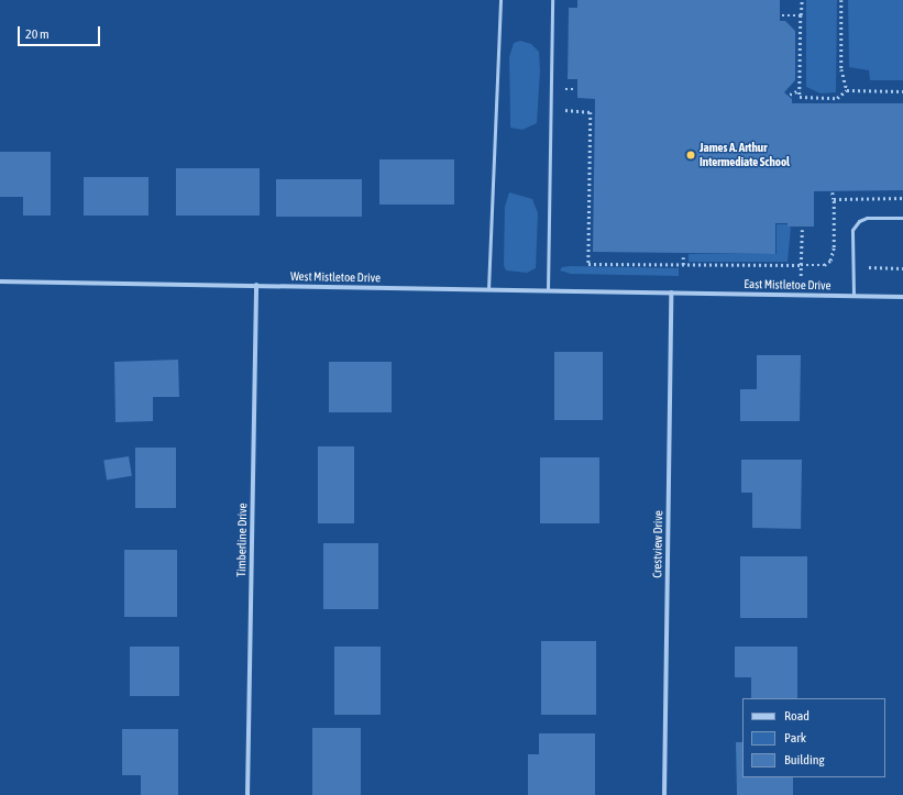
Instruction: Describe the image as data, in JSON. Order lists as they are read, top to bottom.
{
  "streets": {
    "street": [
      "West Mistletoe Drive",
      "East Mistletoe Drive",
      "Timberline Drive",
      "Crestview Drive"
    ]
  },
  "crossings": [
    ["West Mistletoe Drive", "East Mistletoe Drive"],
    ["West Mistletoe Drive", "Timberline Drive"],
    ["West Mistletoe Drive", "Crestview Drive"],
    ["East Mistletoe Drive", "Crestview Drive"]
  ],
  "places": ["James A. Arthur Intermediate School"],
  "legend": ["Road", "Park", "Building"],
  "scale_bar": "20 m"
}
